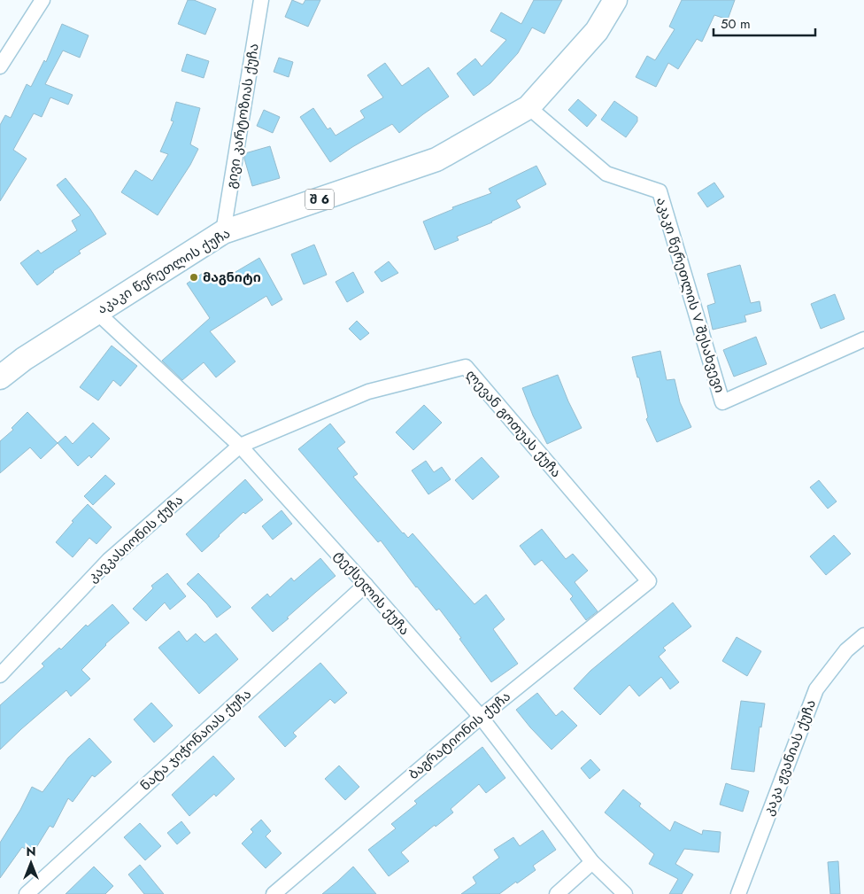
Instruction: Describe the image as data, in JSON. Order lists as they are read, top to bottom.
{
  "streets": {
    "main road": ["შ 6", "აკაკი წერეთლის ქუჩა"],
    "street": [
      "გივი კარტოზიას ქუჩა",
      "აკაკი წერეთლის V შესახვევი",
      "ლევან გოთუას ქუჩა",
      "კავკასიონის ქუჩა",
      "ტექსელის ქუჩა",
      "ბაგრატიონის ქუჩა",
      "ნატა ჯიჭონაიას ქუჩა",
      "კაკა ჟვანიას ქუჩა"
    ]
  },
  "crossings": [
    ["გივი კარტოზიას ქუჩა", "აკაკი წერეთლის ქუჩა"],
    ["აკაკი წერეთლის ქუჩა", "აკაკი წერეთლის V შესახვევი"],
    ["აკაკი წერეთლის ქუჩა", "ტექსელის ქუჩა"],
    ["ლევან გოთუას ქუჩა", "კავკასიონის ქუჩა"],
    ["ლევან გოთუას ქუჩა", "ტექსელის ქუჩა"],
    ["ლევან გოთუას ქუჩა", "ბაგრატიონის ქუჩა"],
    ["კავკასიონის ქუჩა", "ტექსელის ქუჩა"],
    ["ტექსელის ქუჩა", "ბაგრატიონის ქუჩა"],
    ["ტექსელის ქუჩა", "ნატა ჯიჭონაიას ქუჩა"]
  ],
  "places": ["მაგნიტი"],
  "scale_bar": "50 m",
  "north": "top"
}
